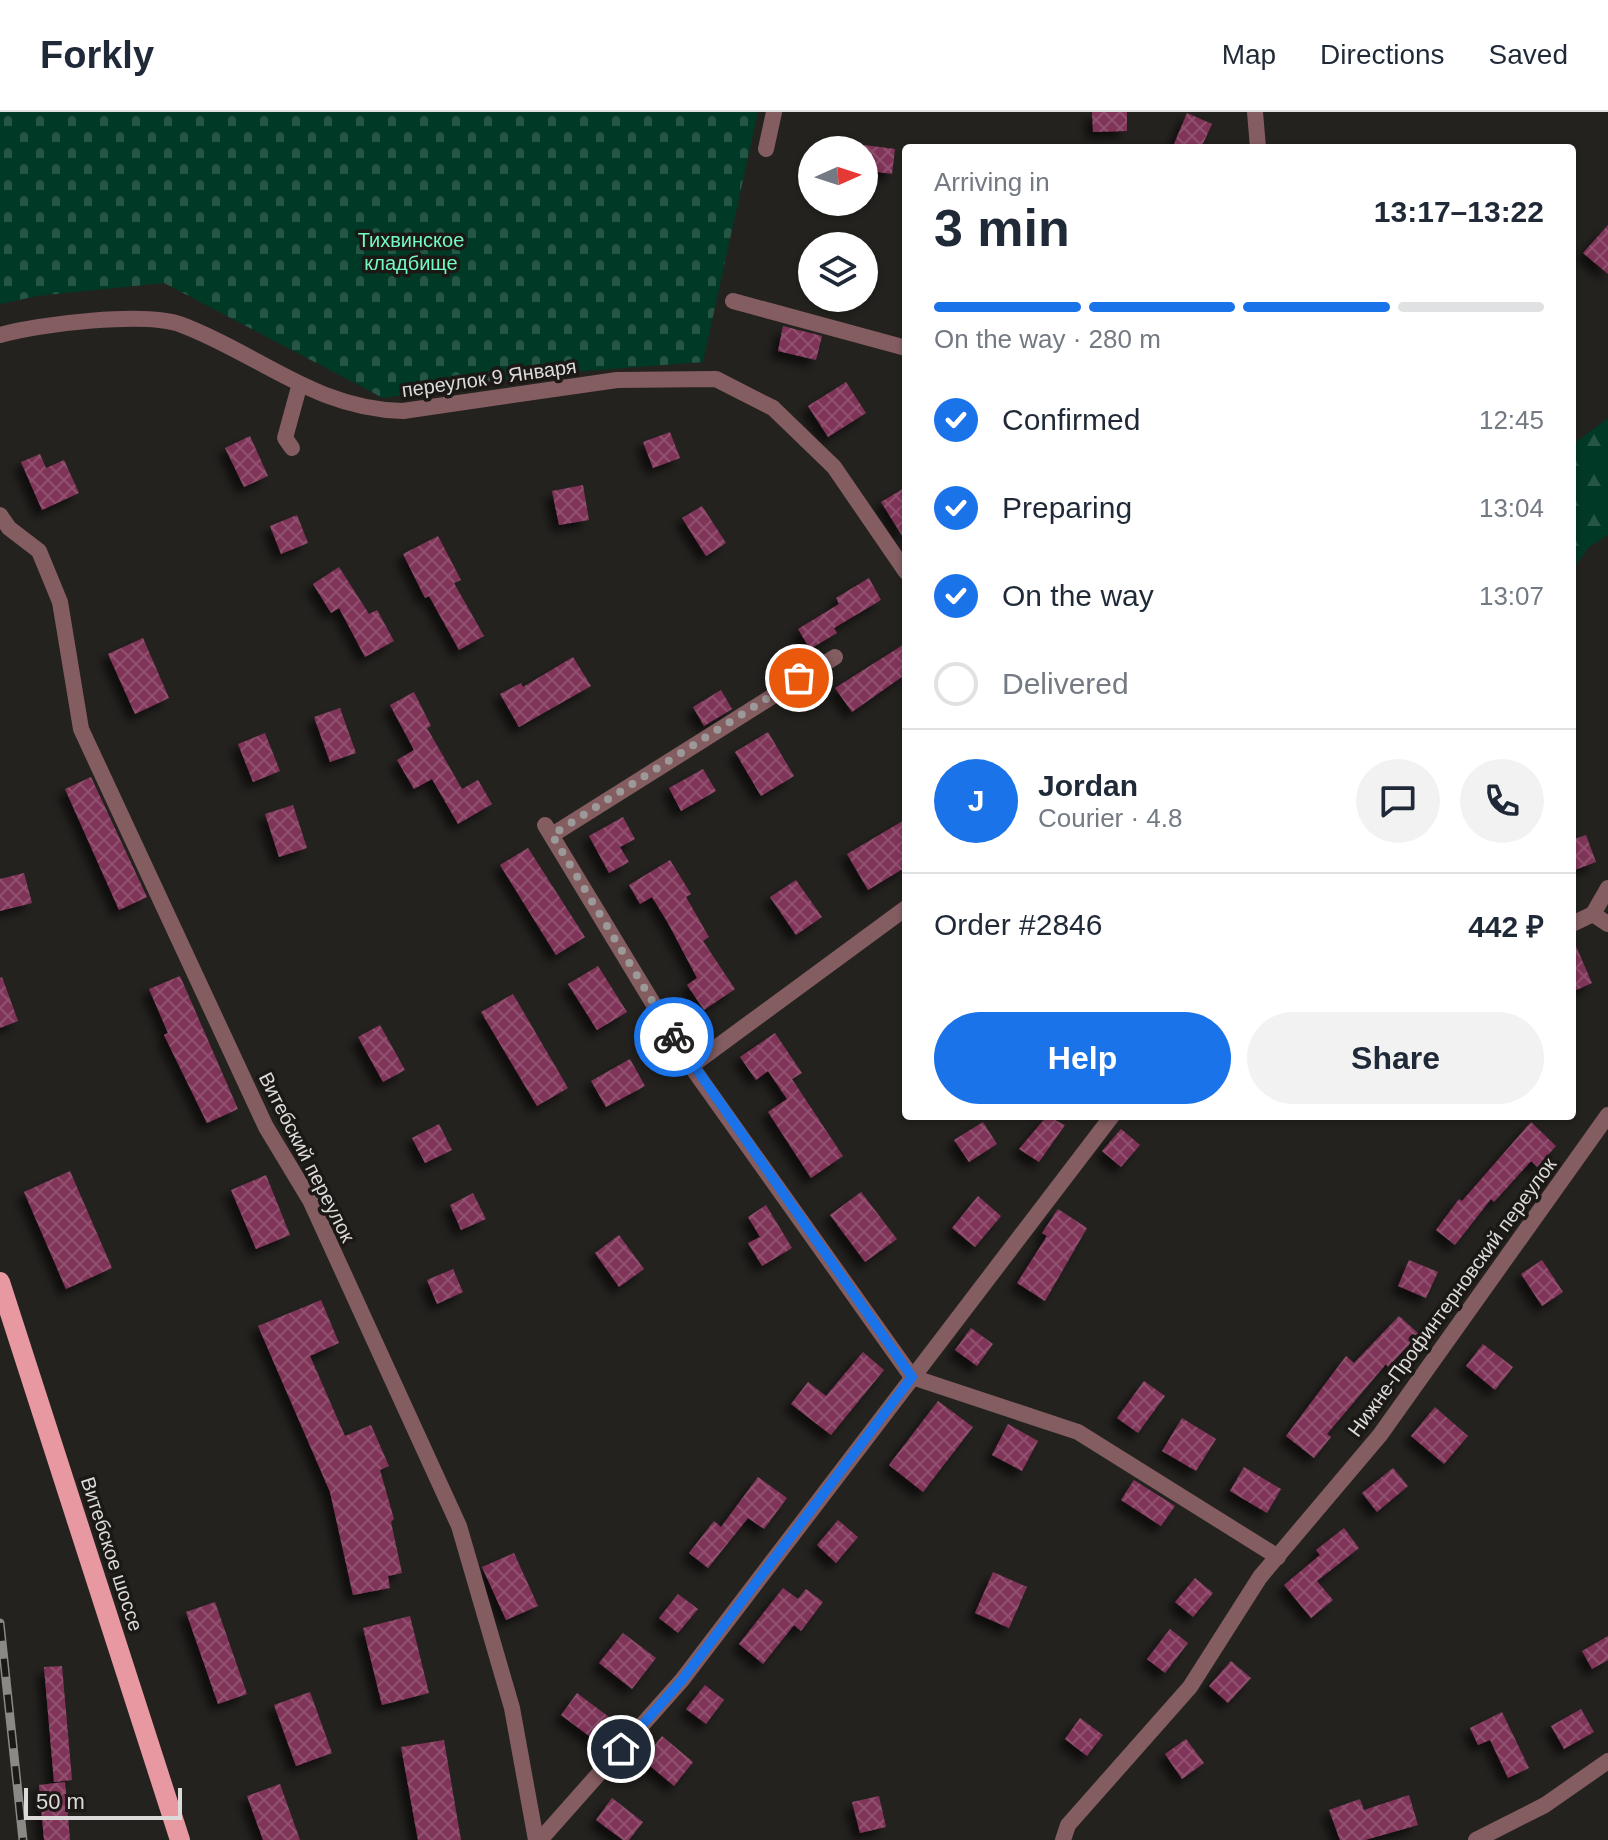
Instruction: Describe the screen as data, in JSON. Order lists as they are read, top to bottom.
{
  "streets": {
    "main road": ["Витебское шоссе"],
    "street": ["переулок 9 Января", "Витебский переулок", "Нижне-Профинтерновский переулок"]
  },
  "parks": ["Тихвинское кладбище"],
  "scale_bar": "50 m",
  "north": "right",
  "page": {
    "header": "Forkly",
    "nav": ["Map", "Directions", "Saved"],
    "heading": ["3 min", "Arriving in", "13:17–13:22"],
    "panel": [
      "Jordan",
      "Courier · 4.8",
      "Order #2846",
      "442 ₽"
    ],
    "bar": "On the way · 280 m",
    "list": [
      ["Confirmed", "12:45"],
      ["Preparing", "13:04"],
      ["On the way", "13:07"],
      "Delivered"
    ],
    "round": "J",
    "buttons": ["Help", "Share"],
    "scale": "50 m"
  }
}
